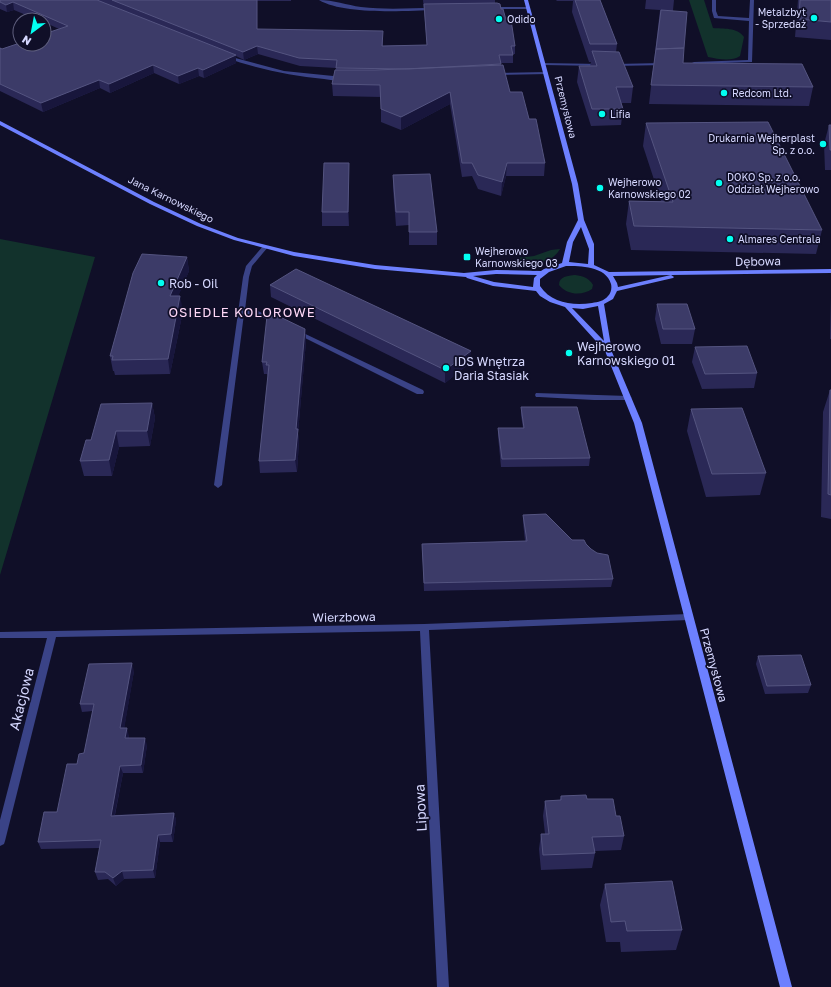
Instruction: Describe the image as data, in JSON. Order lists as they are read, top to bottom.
{
  "streets": {
    "street": [
      "Przemysłowa",
      "Jana Karnowskiego",
      "Dębowa",
      "Wierzbowa",
      "Akacjowa",
      "Lipowa"
    ]
  },
  "crossings": [
    ["Przemysłowa", "Jana Karnowskiego"],
    ["Przemysłowa", "Dębowa"],
    ["Przemysłowa", "Wierzbowa"],
    ["Jana Karnowskiego", "Dębowa"],
    ["Wierzbowa", "Akacjowa"],
    ["Wierzbowa", "Lipowa"]
  ],
  "districts": ["OSIEDLE KOLOROWE"],
  "places": {
    "other": [
      "Metalzbyt - Sprzedaż",
      "Odido",
      "Redcom Ltd.",
      "Lifia",
      "Drukarnia Wejherplast Sp. z o.o.",
      "DOKO Sp. z o.o. Oddział Wejherowo",
      "Wejherowo Karnowskiego 02",
      "Almares Centrala",
      "Rob - Oil",
      "Wejherowo Karnowskiego 01",
      "IDS Wnętrza Daria Stasiak"
    ],
    "transit": ["Wejherowo Karnowskiego 03"]
  },
  "north": "bottom left"
}
